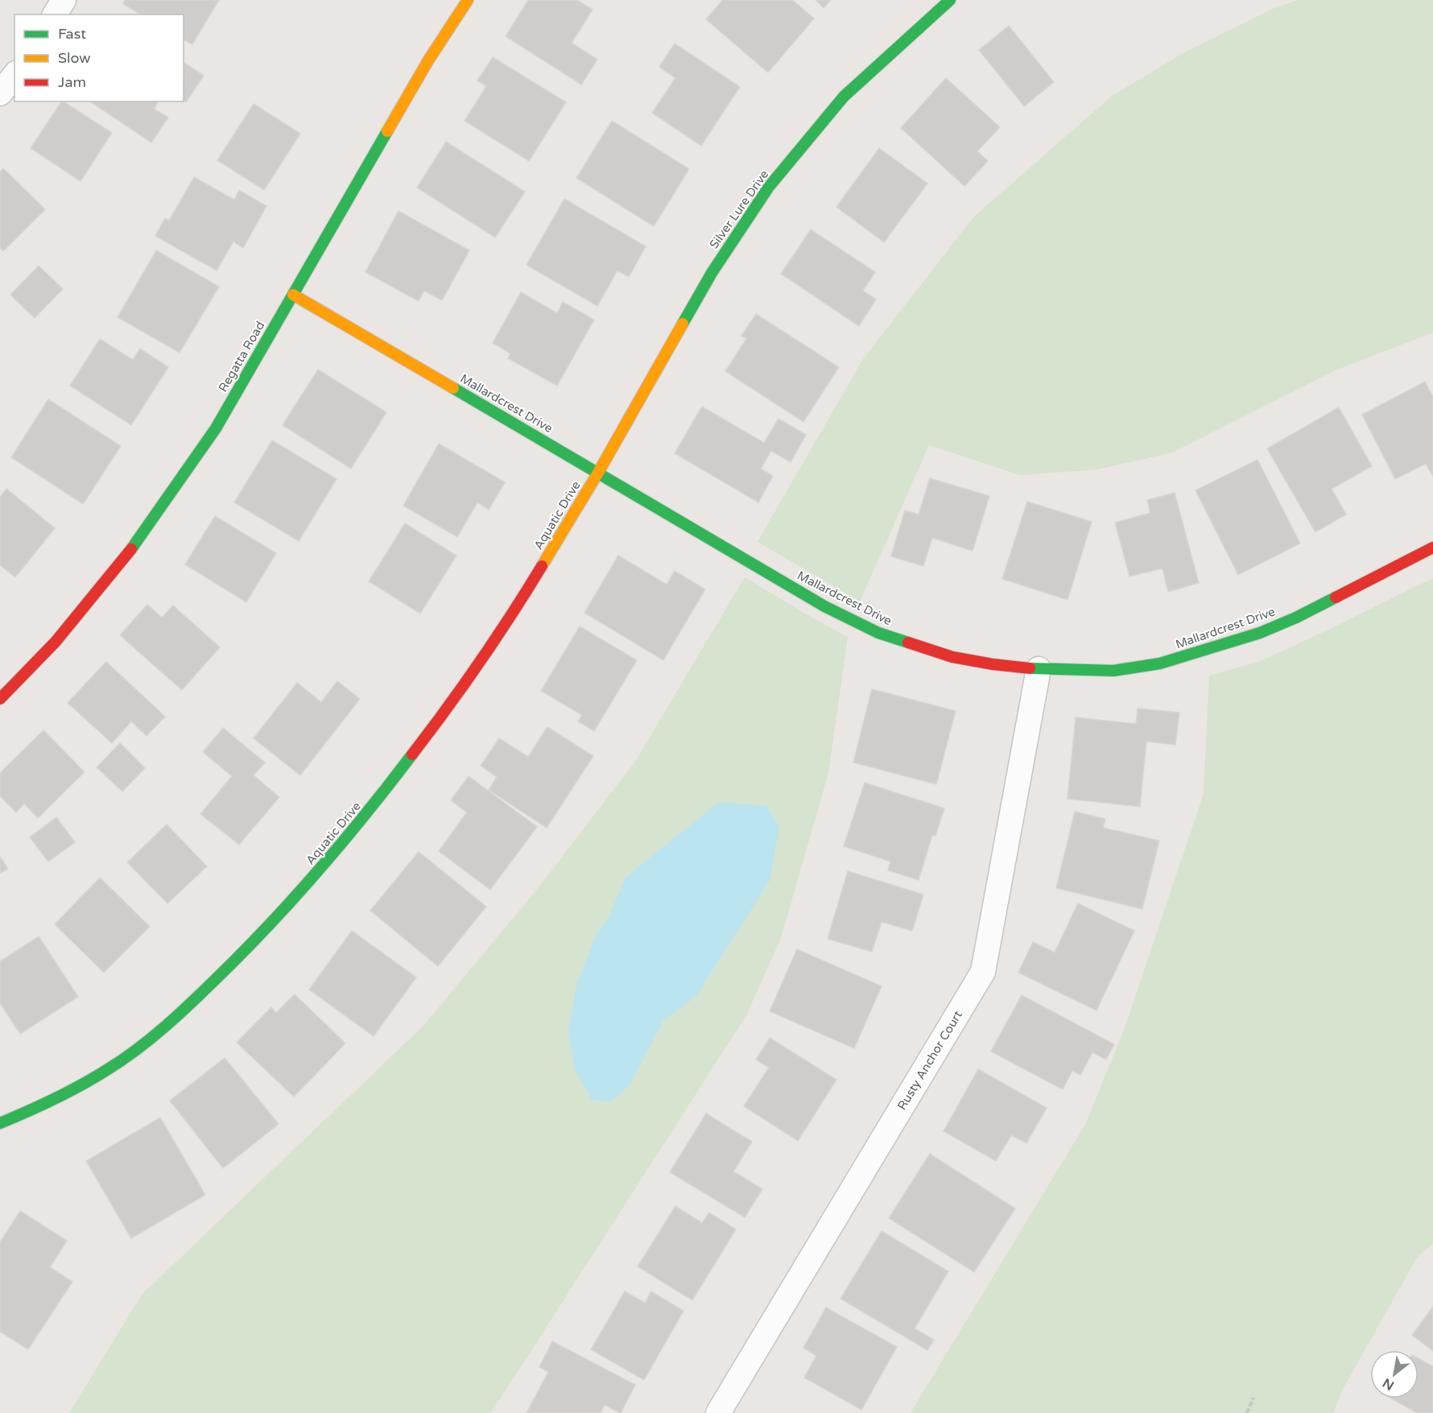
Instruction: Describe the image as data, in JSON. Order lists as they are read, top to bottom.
{
  "streets": {
    "street": [
      "Silver Lure Drive",
      "Regatta Road",
      "Mallardcrest Drive",
      "Aquatic Drive",
      "Rusty Anchor Court"
    ]
  },
  "crossings": [
    ["Silver Lure Drive", "Mallardcrest Drive"],
    ["Silver Lure Drive", "Aquatic Drive"],
    ["Regatta Road", "Mallardcrest Drive"],
    ["Mallardcrest Drive", "Aquatic Drive"],
    ["Mallardcrest Drive", "Rusty Anchor Court"]
  ],
  "legend": ["Fast", "Slow", "Jam"],
  "north": "bottom left"
}
